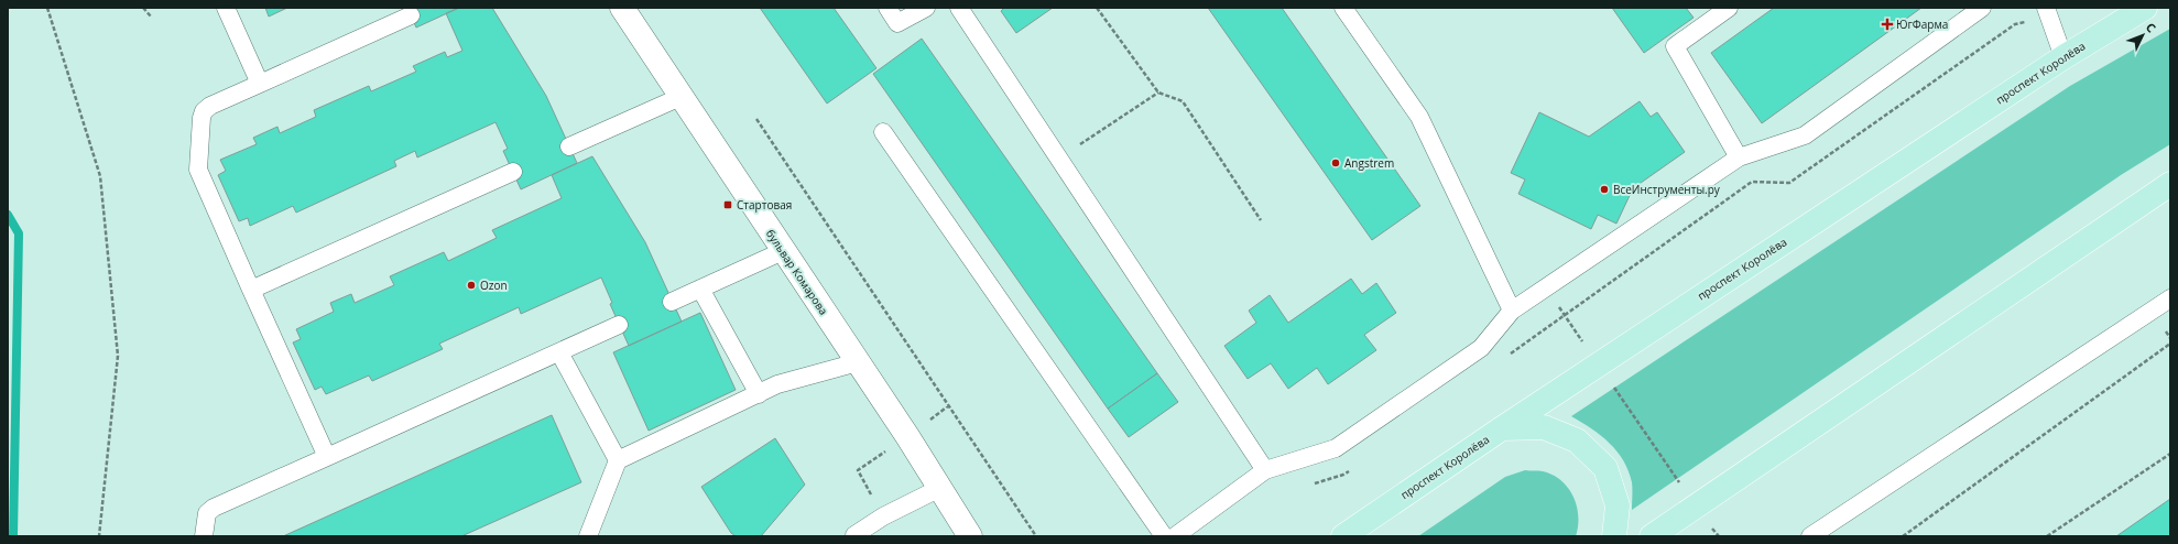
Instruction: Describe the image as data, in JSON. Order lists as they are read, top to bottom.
{
  "streets": {
    "main road": ["проспект Королёва"],
    "street": ["бульвар Комарова"]
  },
  "places": {
    "health": ["ЮгФарма"],
    "other": ["Angstrem", "ВсеИнструменты.ру", "Ozon"],
    "transit": ["Стартовая"]
  },
  "north": "top right"
}
